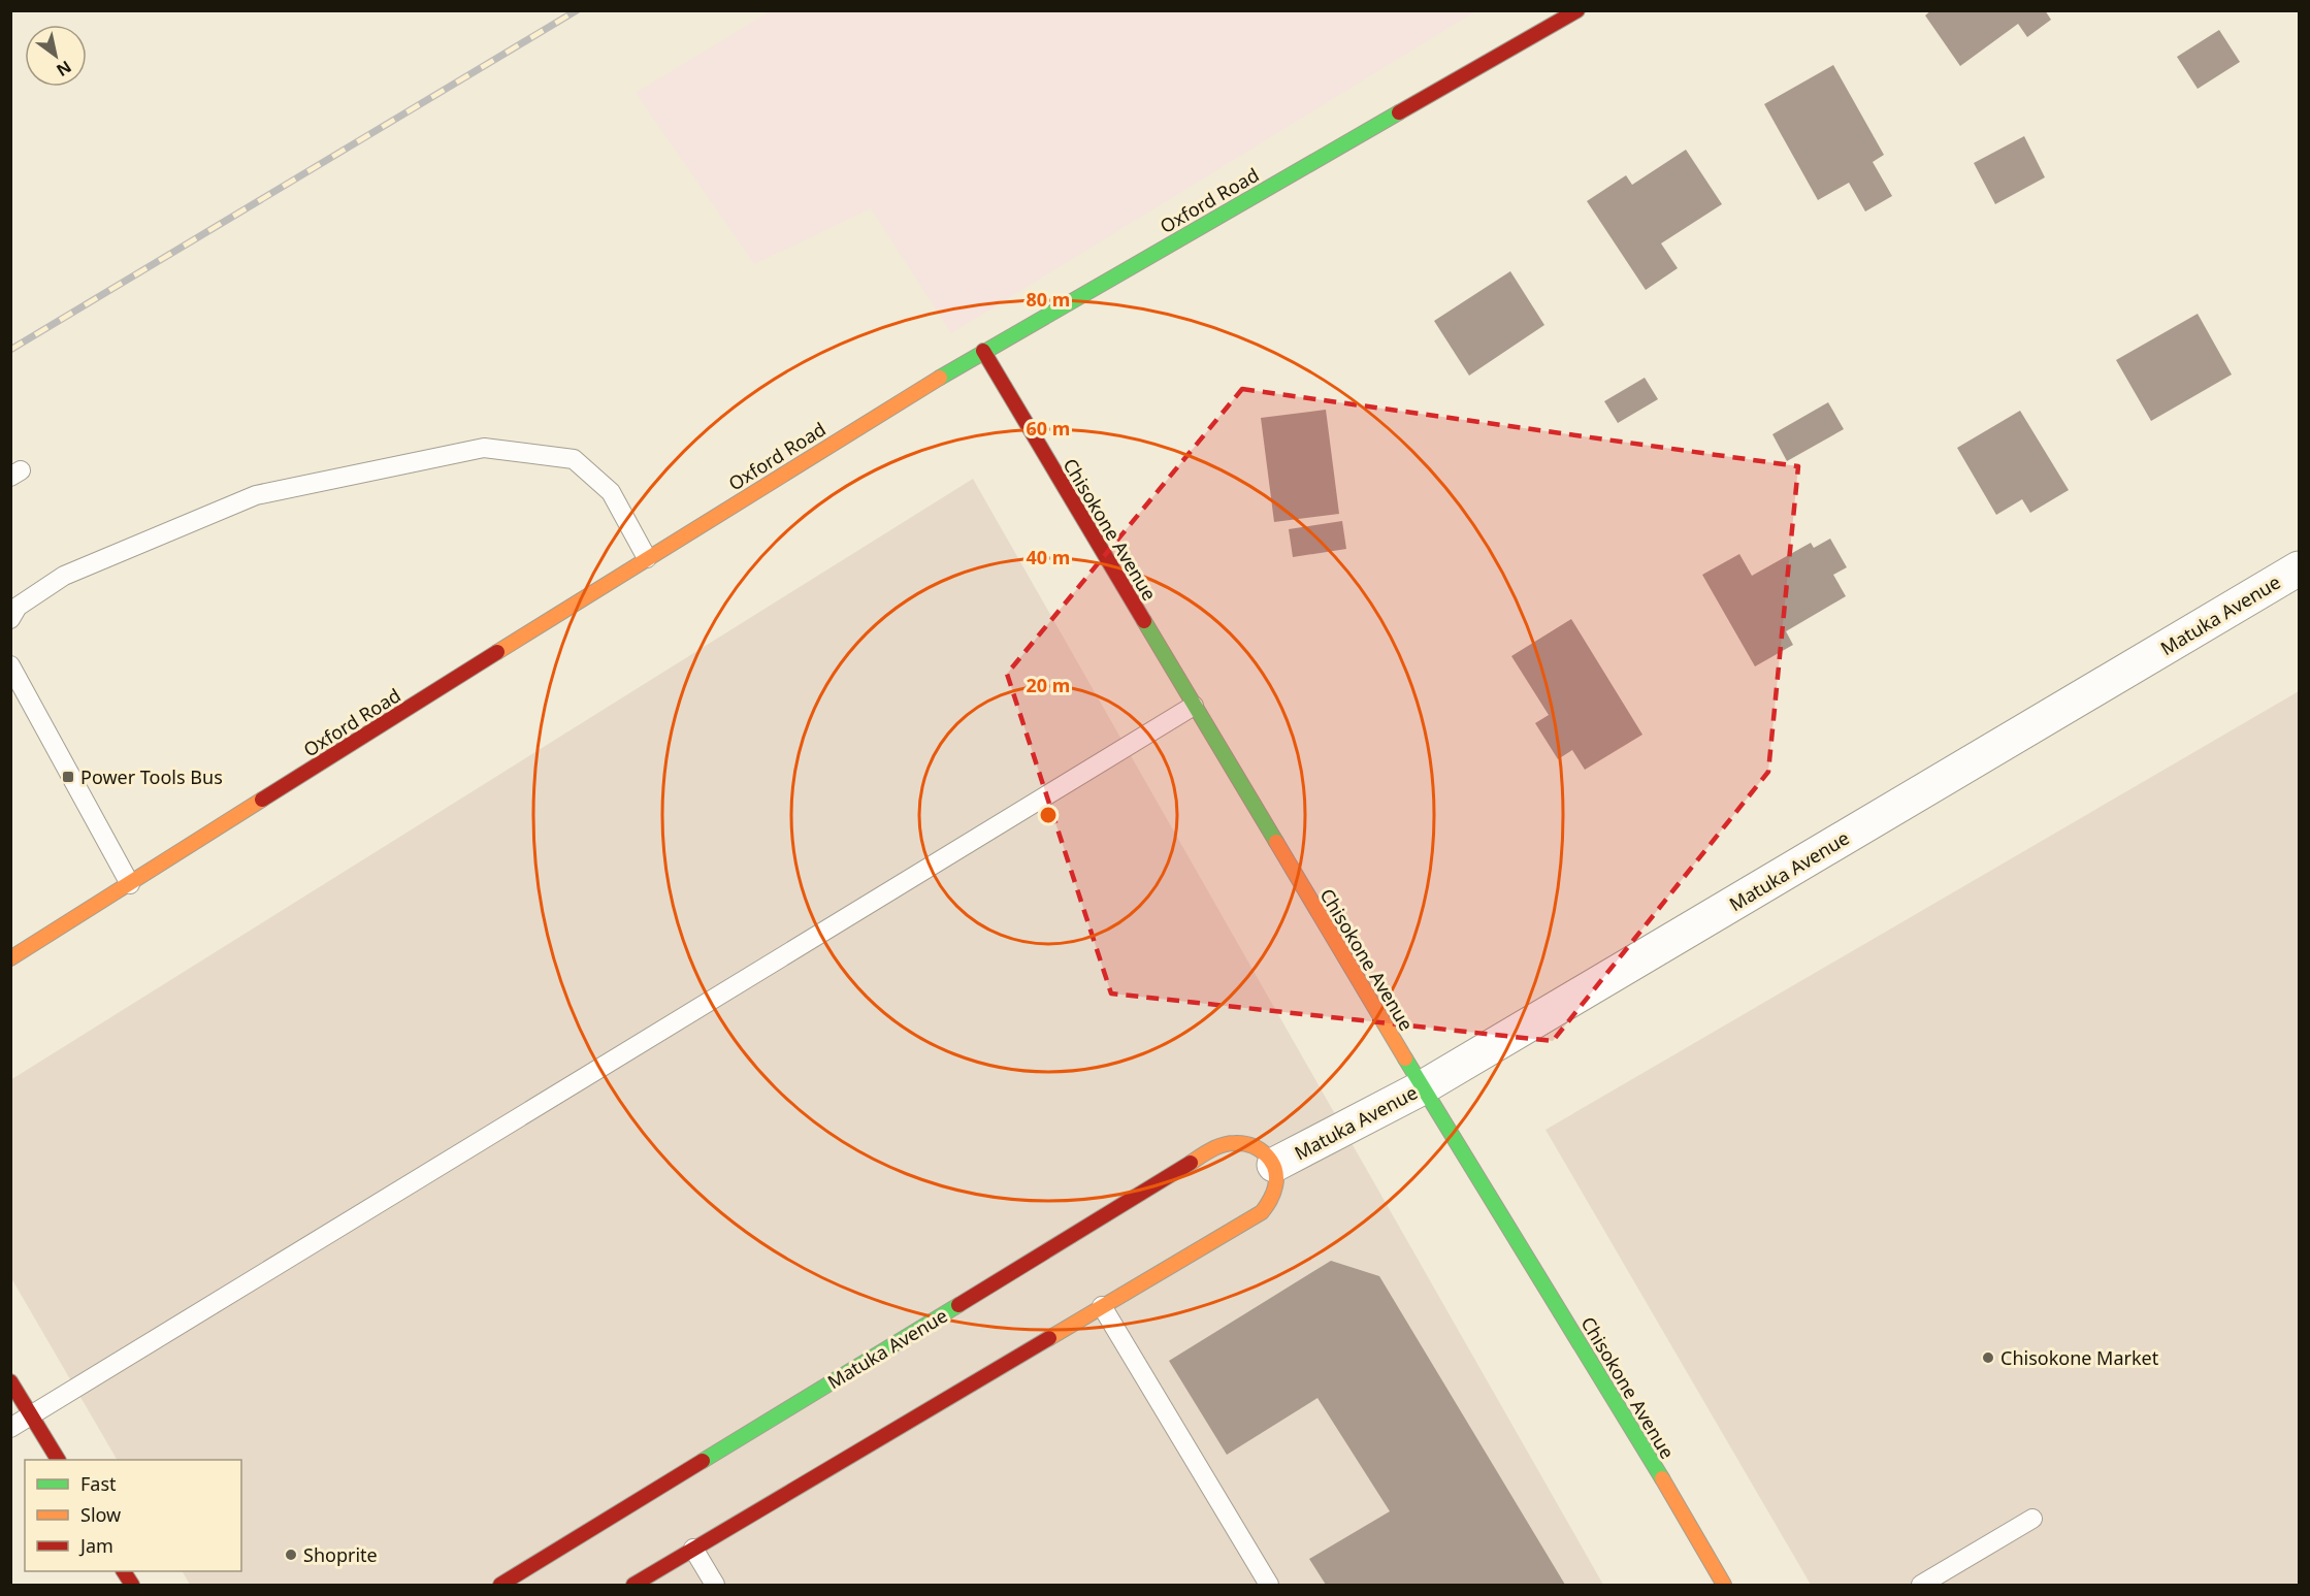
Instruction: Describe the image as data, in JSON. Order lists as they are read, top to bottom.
{
  "streets": {
    "main road": ["Oxford Road", "Chisokone Avenue", "Matuka Avenue"]
  },
  "crossings": [
    ["Oxford Road", "Chisokone Avenue"],
    ["Chisokone Avenue", "Matuka Avenue"]
  ],
  "places": {
    "transit": ["Power Tools Bus"],
    "other": ["Chisokone Market", "Shoprite"]
  },
  "legend": ["Fast", "Slow", "Jam"],
  "north": "bottom right",
  "rings": [
    "80 m",
    "60 m",
    "40 m",
    "20 m"
  ]
}
